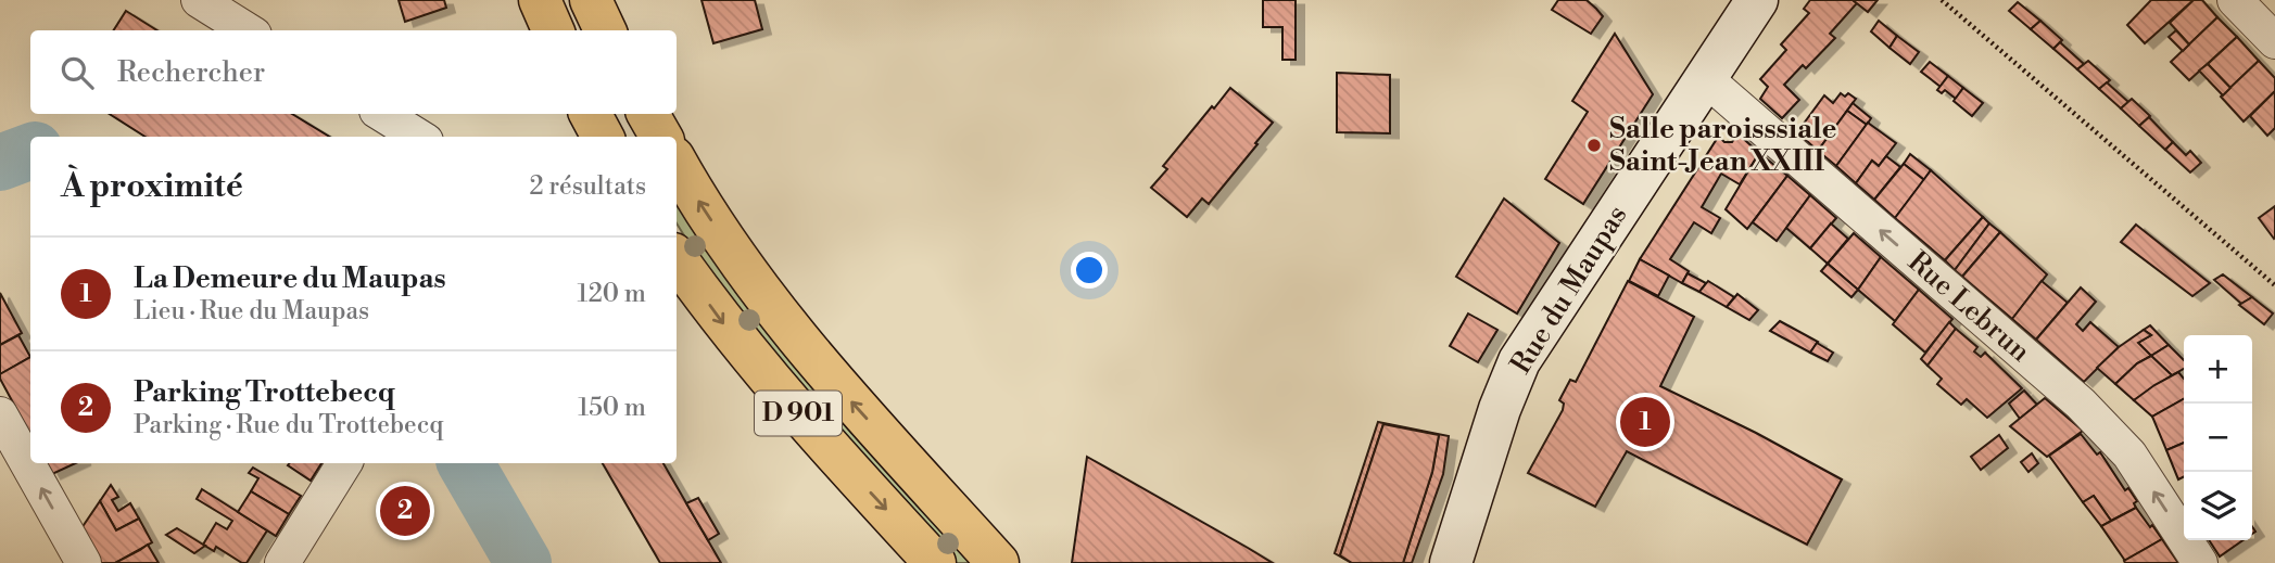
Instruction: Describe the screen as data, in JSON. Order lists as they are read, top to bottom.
{
  "streets": {
    "main road": ["D 901"],
    "street": ["Rue du Maupas", "Rue Lebrun"]
  },
  "crossings": [
    ["Rue du Maupas", "Rue Lebrun"]
  ],
  "one_way": ["Rue Lebrun"],
  "places": ["Salle paroisssiale Saint-Jean XXIII"],
  "page": {
    "search": "Rechercher",
    "heading": ["À proximité", "2 résultats"],
    "list": [
      {
        "mark": "1",
        "name": "La Demeure du Maupas",
        "note": "Lieu · Rue du Maupas",
        "value": "120 m"
      },
      {
        "mark": "2",
        "name": "Parking Trottebecq",
        "note": "Parking · Rue du Trottebecq",
        "value": "150 m"
      }
    ],
    "map_buttons": ["+", "−"],
    "pins": ["1", "2"]
  }
}
